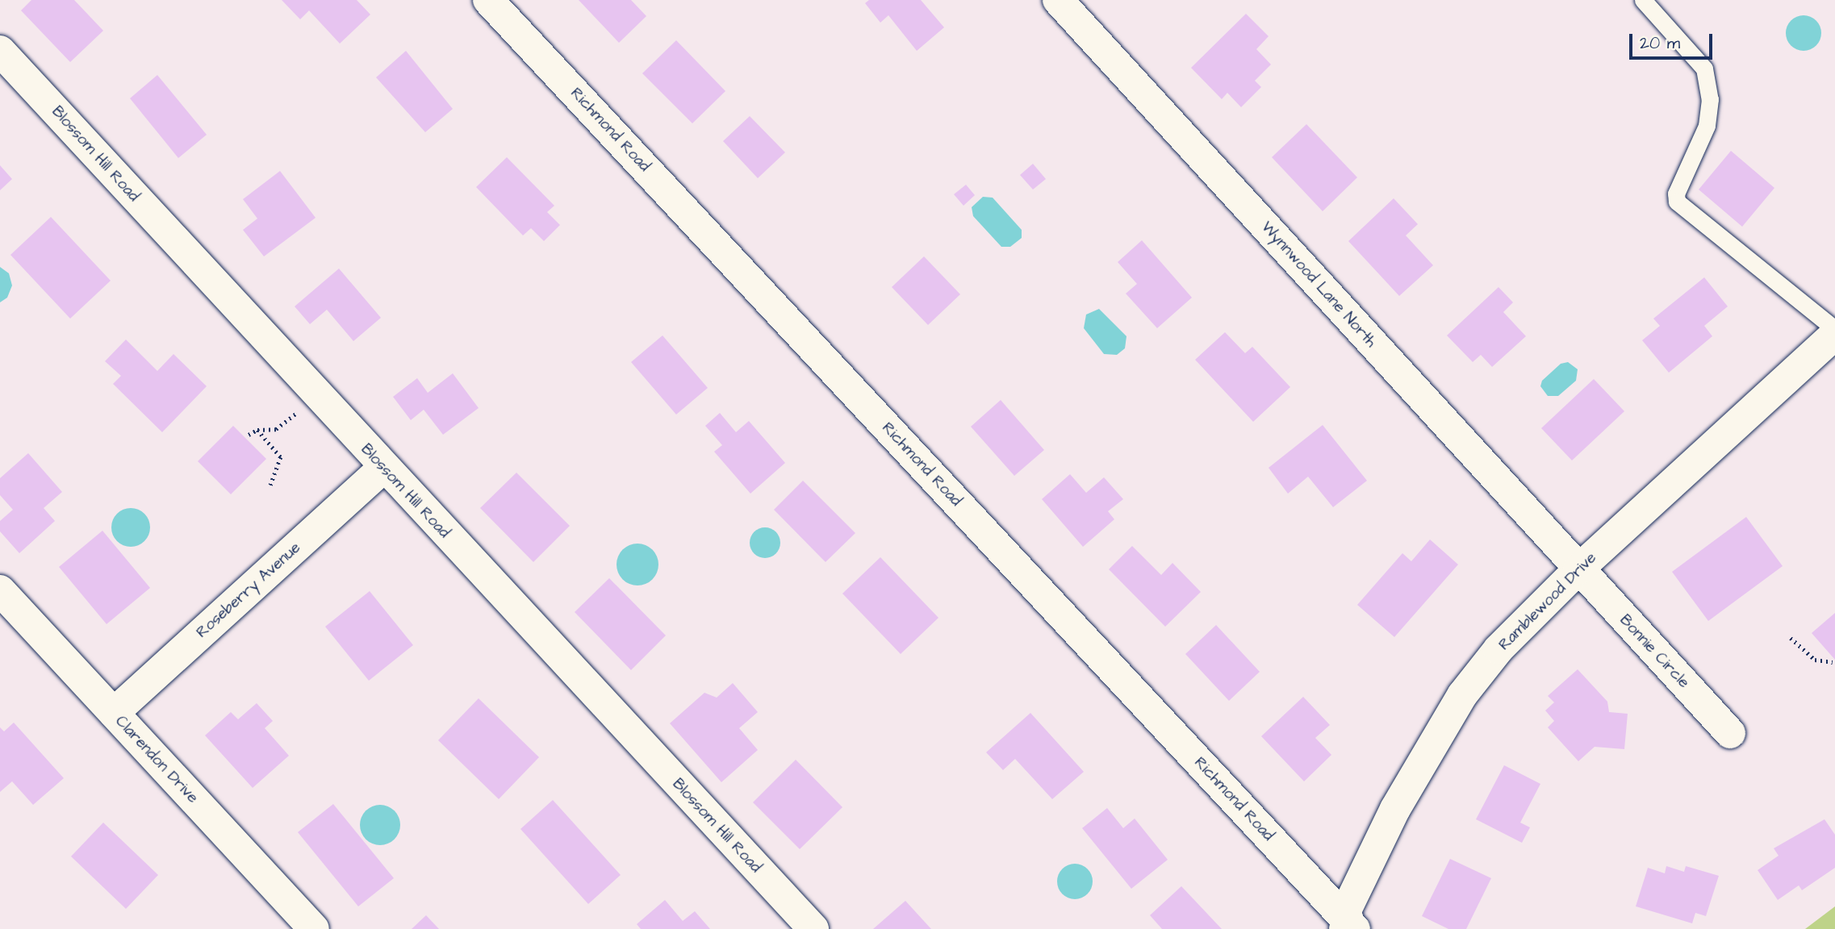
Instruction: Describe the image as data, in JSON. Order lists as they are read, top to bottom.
{
  "streets": {
    "street": [
      "Richmond Road",
      "Blossom Hill Road",
      "Wynnwood Lane North",
      "Roseberry Avenue",
      "Ramblewood Drive",
      "Bonnie Circle",
      "Clarendon Drive"
    ]
  },
  "crossings": [
    ["Richmond Road", "Ramblewood Drive"],
    ["Blossom Hill Road", "Roseberry Avenue"],
    ["Wynnwood Lane North", "Ramblewood Drive"],
    ["Wynnwood Lane North", "Bonnie Circle"],
    ["Roseberry Avenue", "Clarendon Drive"],
    ["Ramblewood Drive", "Bonnie Circle"]
  ],
  "scale_bar": "20 m"
}
